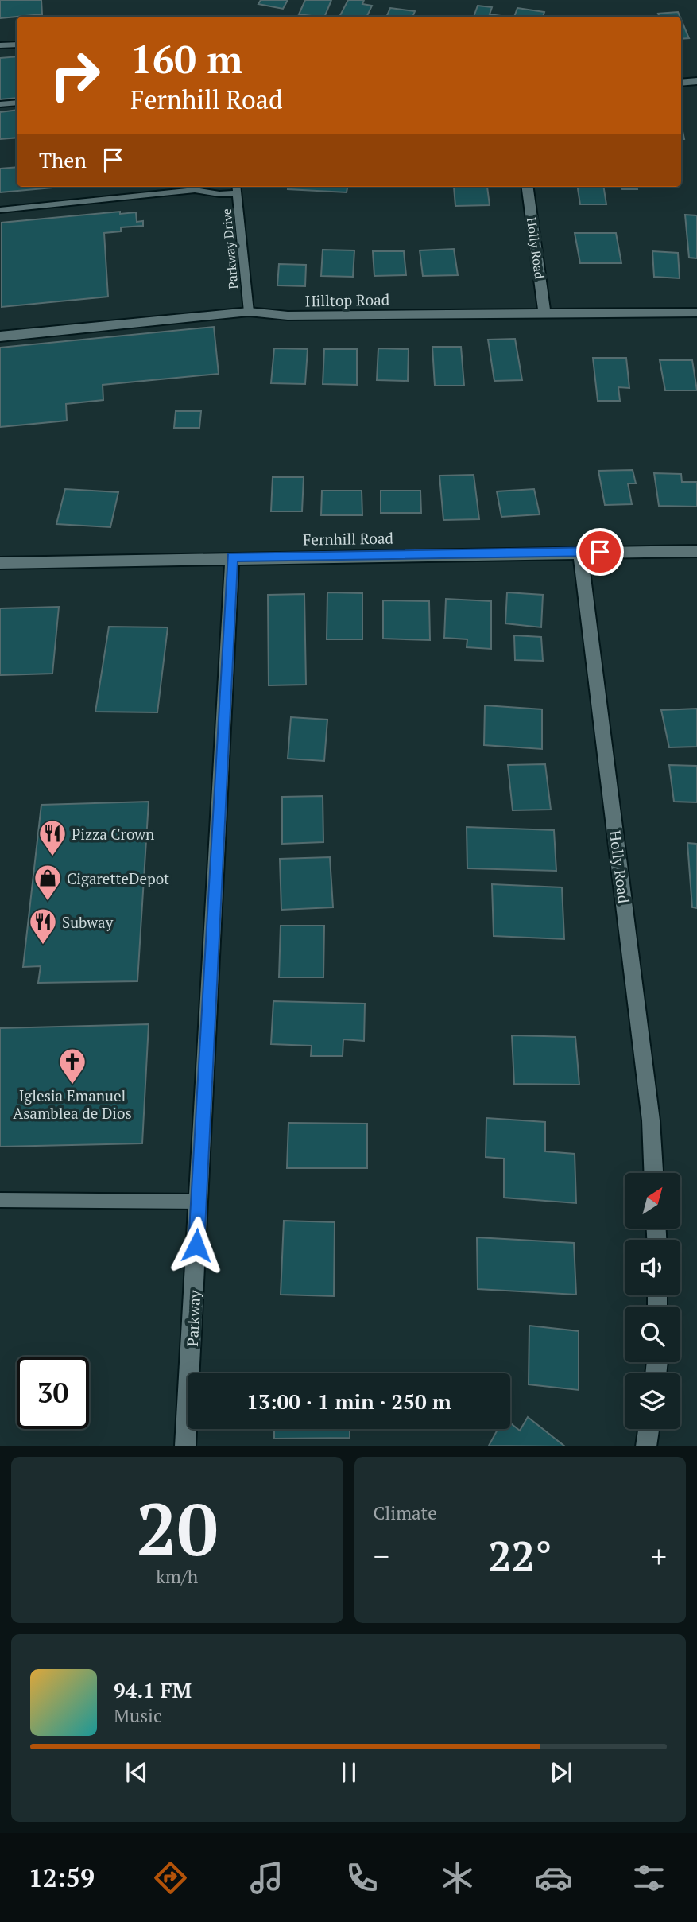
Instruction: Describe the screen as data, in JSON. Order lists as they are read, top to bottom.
{
  "streets": {
    "street": [
      "Holly Road",
      "Hilltop Road",
      "Fernhill Road",
      "Parkway"
    ],
    "lane": ["Parkway Drive"]
  },
  "crossings": [
    ["Holly Road", "Hilltop Road"],
    ["Holly Road", "Fernhill Road"],
    ["Parkway Drive", "Hilltop Road"],
    ["Fernhill Road", "Parkway"]
  ],
  "places": {
    "restaurant": ["Pizza Crown", "Subway"],
    "shop": ["CigaretteDepot"],
    "church": ["Iglesia Emanuel Asamblea de Dios"]
  },
  "north": "top right",
  "page": {
    "turn": ["160 m", "Fernhill Road"],
    "then": "Then",
    "limit": "30",
    "trip": "13:00 · 1 min · 250 m",
    "tile": [
      ["20", "km/h"],
      "Climate"
    ],
    "heat": ["−", "22°", "+"],
    "song": ["94.1 FM", "Music"],
    "tabs": "12:59"
  }
}
